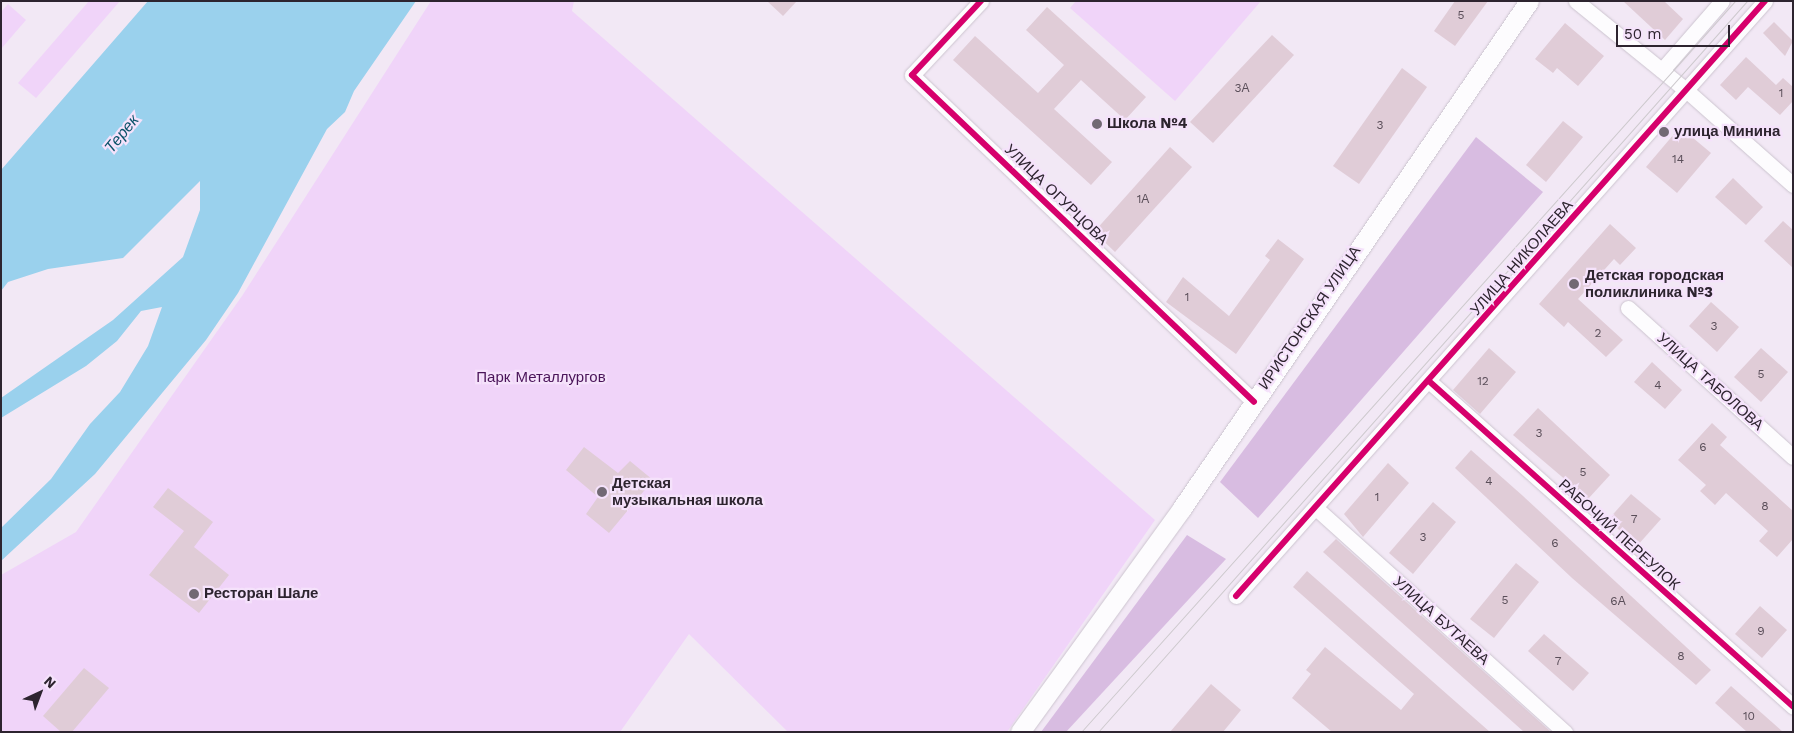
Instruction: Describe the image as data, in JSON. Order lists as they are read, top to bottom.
{
  "streets": {
    "main road": ["ИРИСТОНСКАЯ УЛИЦА"],
    "street": [
      "УЛИЦА ОГУРЦОВА",
      "УЛИЦА НИКОЛАЕВА",
      "УЛИЦА ТАБОЛОВА",
      "РАБОЧИЙ ПЕРЕУЛОК",
      "УЛИЦА БУТАЕВА"
    ]
  },
  "crossings": [
    ["УЛИЦА ОГУРЦОВА", "ИРИСТОНСКАЯ УЛИЦА"],
    ["УЛИЦА НИКОЛАЕВА", "РАБОЧИЙ ПЕРЕУЛОК"],
    ["УЛИЦА НИКОЛАЕВА", "УЛИЦА БУТАЕВА"]
  ],
  "water": ["Терек"],
  "parks": ["Парк Металлургов"],
  "places": [
    "Школа №4",
    "улица Минина",
    "Детская городская поликлиника №3",
    "Детская музыкальная школа",
    "Ресторан Шале"
  ],
  "house_numbers": [
    "5",
    "3А",
    "1",
    "3",
    "14",
    "1А",
    "1",
    "3",
    "2",
    "5",
    "12",
    "4",
    "3",
    "6",
    "5",
    "4",
    "1",
    "8",
    "7",
    "3",
    "6",
    "5",
    "6А",
    "9",
    "8",
    "7",
    "10"
  ],
  "scale_bar": "50 m",
  "north": "top right"
}
